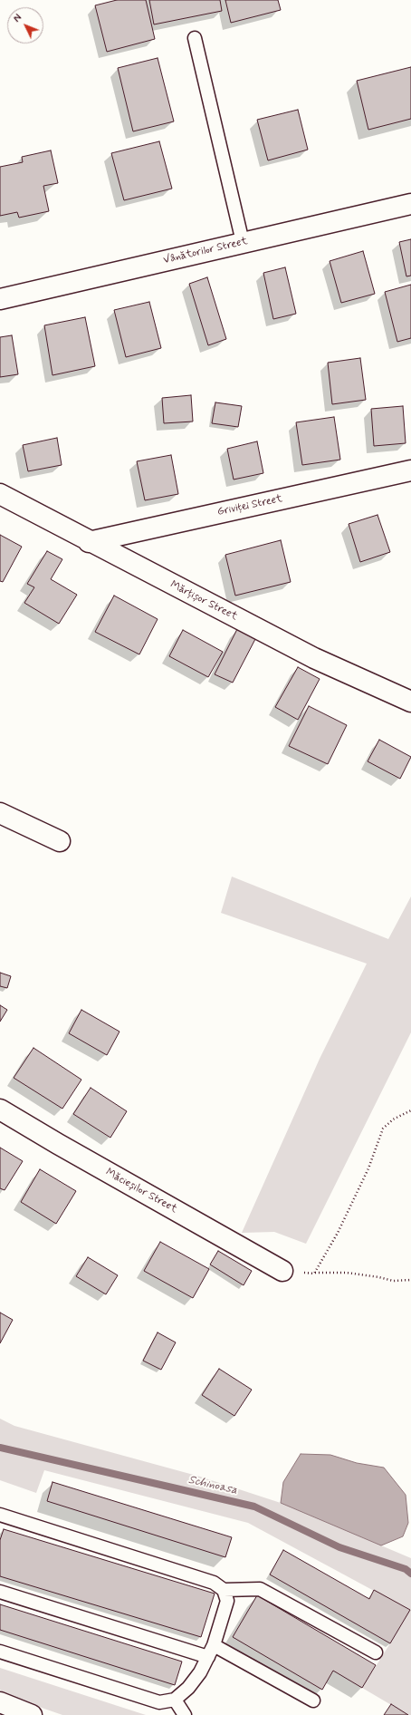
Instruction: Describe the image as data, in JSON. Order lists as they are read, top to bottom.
{
  "streets": {
    "street": [
      "Vânătorilor Street",
      "Griviței Street",
      "Mărțișor Street",
      "Măcieșilor Street"
    ]
  },
  "crossings": [
    ["Griviței Street", "Mărțișor Street"]
  ],
  "water": ["Schinoasa"],
  "north": "top left"
}
